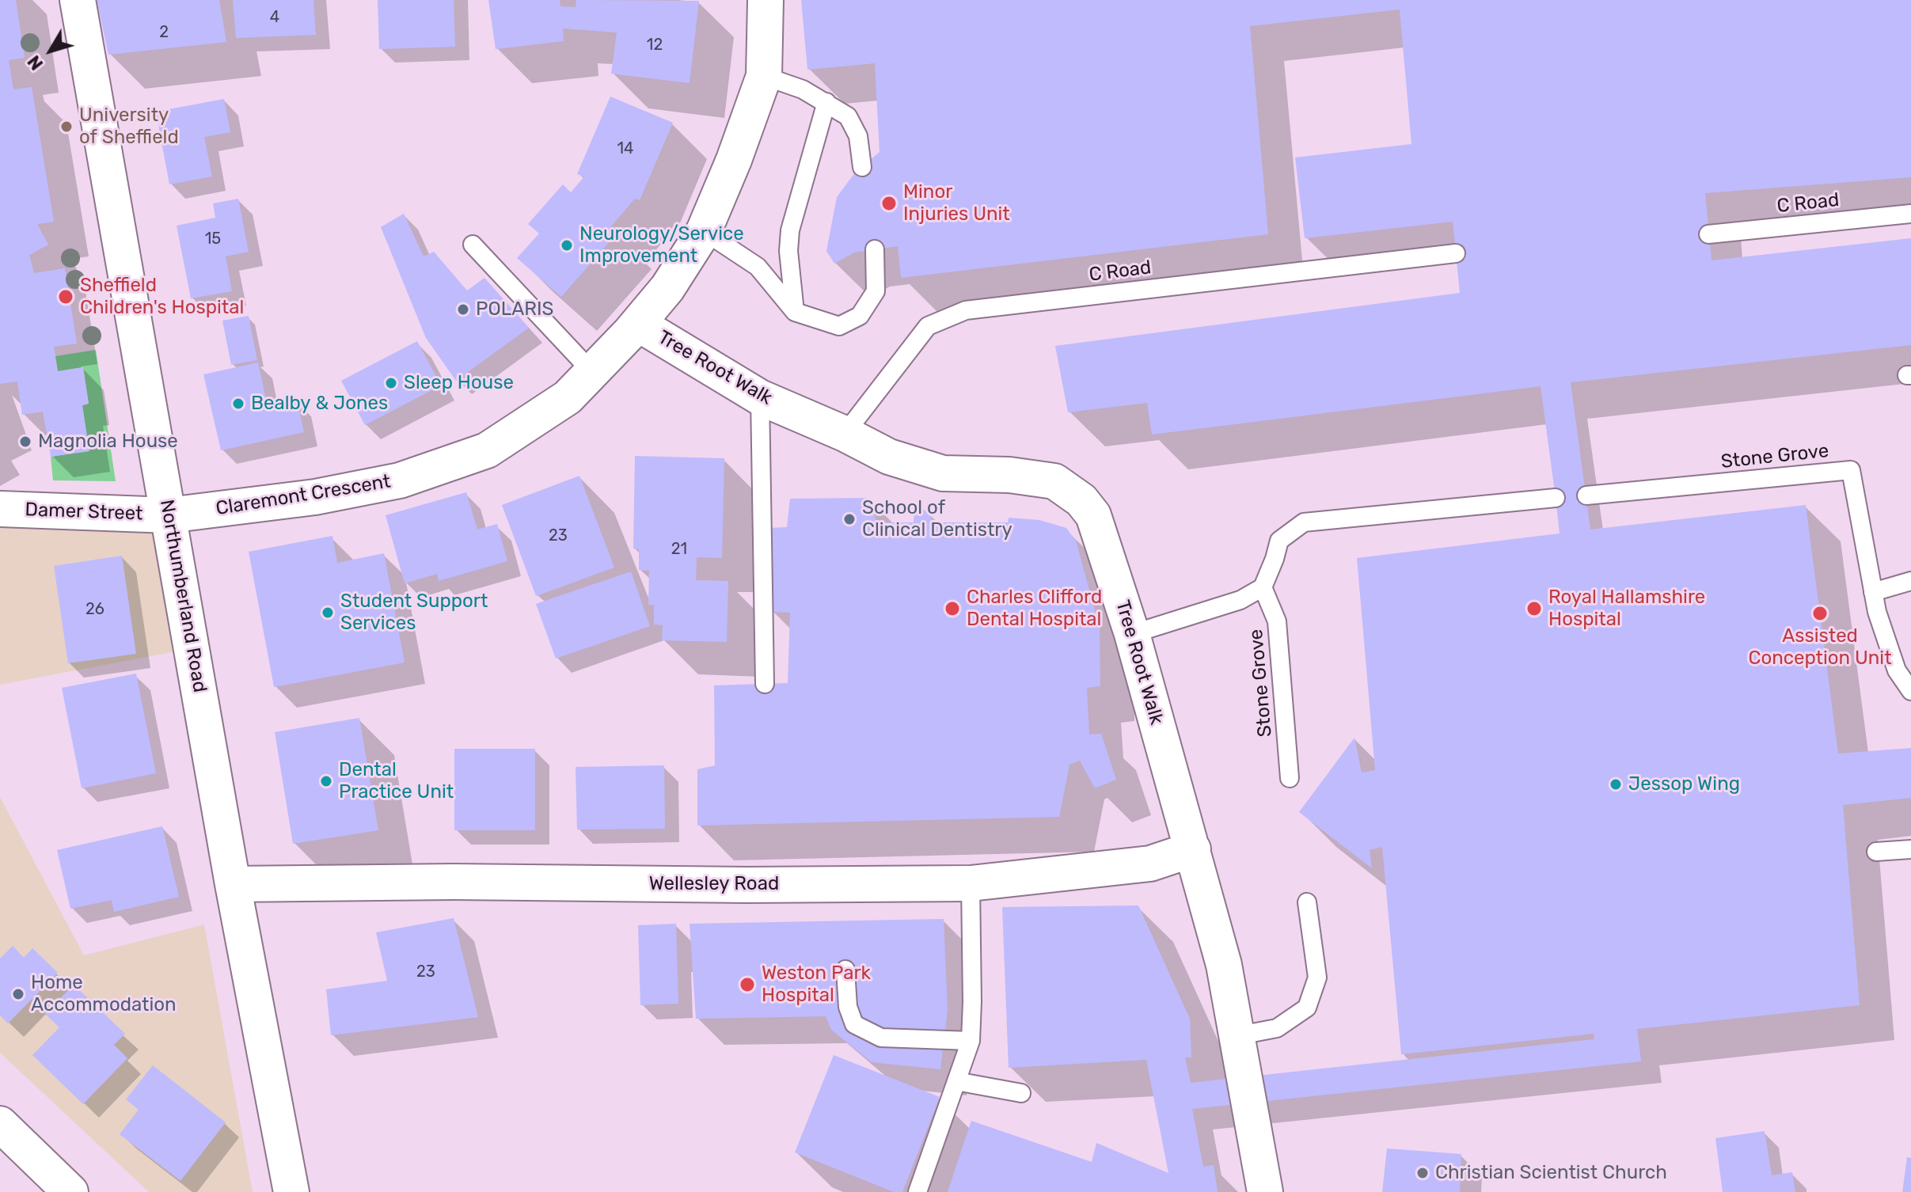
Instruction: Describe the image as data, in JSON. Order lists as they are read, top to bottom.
{
  "streets": {
    "street": [
      "Tree Root Walk",
      "Claremont Crescent",
      "Damer Street",
      "Northumberland Road",
      "Wellesley Road"
    ],
    "lane": ["C Road", "Stone Grove"]
  },
  "crossings": [
    ["C Road", "Tree Root Walk"],
    ["Tree Root Walk", "Claremont Crescent"],
    ["Tree Root Walk", "Wellesley Road"],
    ["Claremont Crescent", "Damer Street"],
    ["Claremont Crescent", "Northumberland Road"],
    ["Damer Street", "Northumberland Road"],
    ["Northumberland Road", "Wellesley Road"]
  ],
  "places": [
    "University of Sheffield",
    "Minor Injuries Unit",
    "Neurology/Service Improvement",
    "Sheffield Children's Hospital",
    "POLARIS",
    "Sleep House",
    "Bealby & Jones",
    "Magnolia House",
    "School of Clinical Dentistry",
    "Charles Clifford Dental Hospital",
    "Royal Hallamshire Hospital",
    "Student Support Services",
    "Assisted Conception Unit",
    "Dental Practice Unit",
    "Jessop Wing",
    "Weston Park Hospital",
    "Home Accommodation",
    "Christian Scientist Church"
  ],
  "house_numbers": [
    "4",
    "2",
    "12",
    "14",
    "15",
    "23",
    "21",
    "26",
    "23"
  ],
  "north": "bottom left"
}
